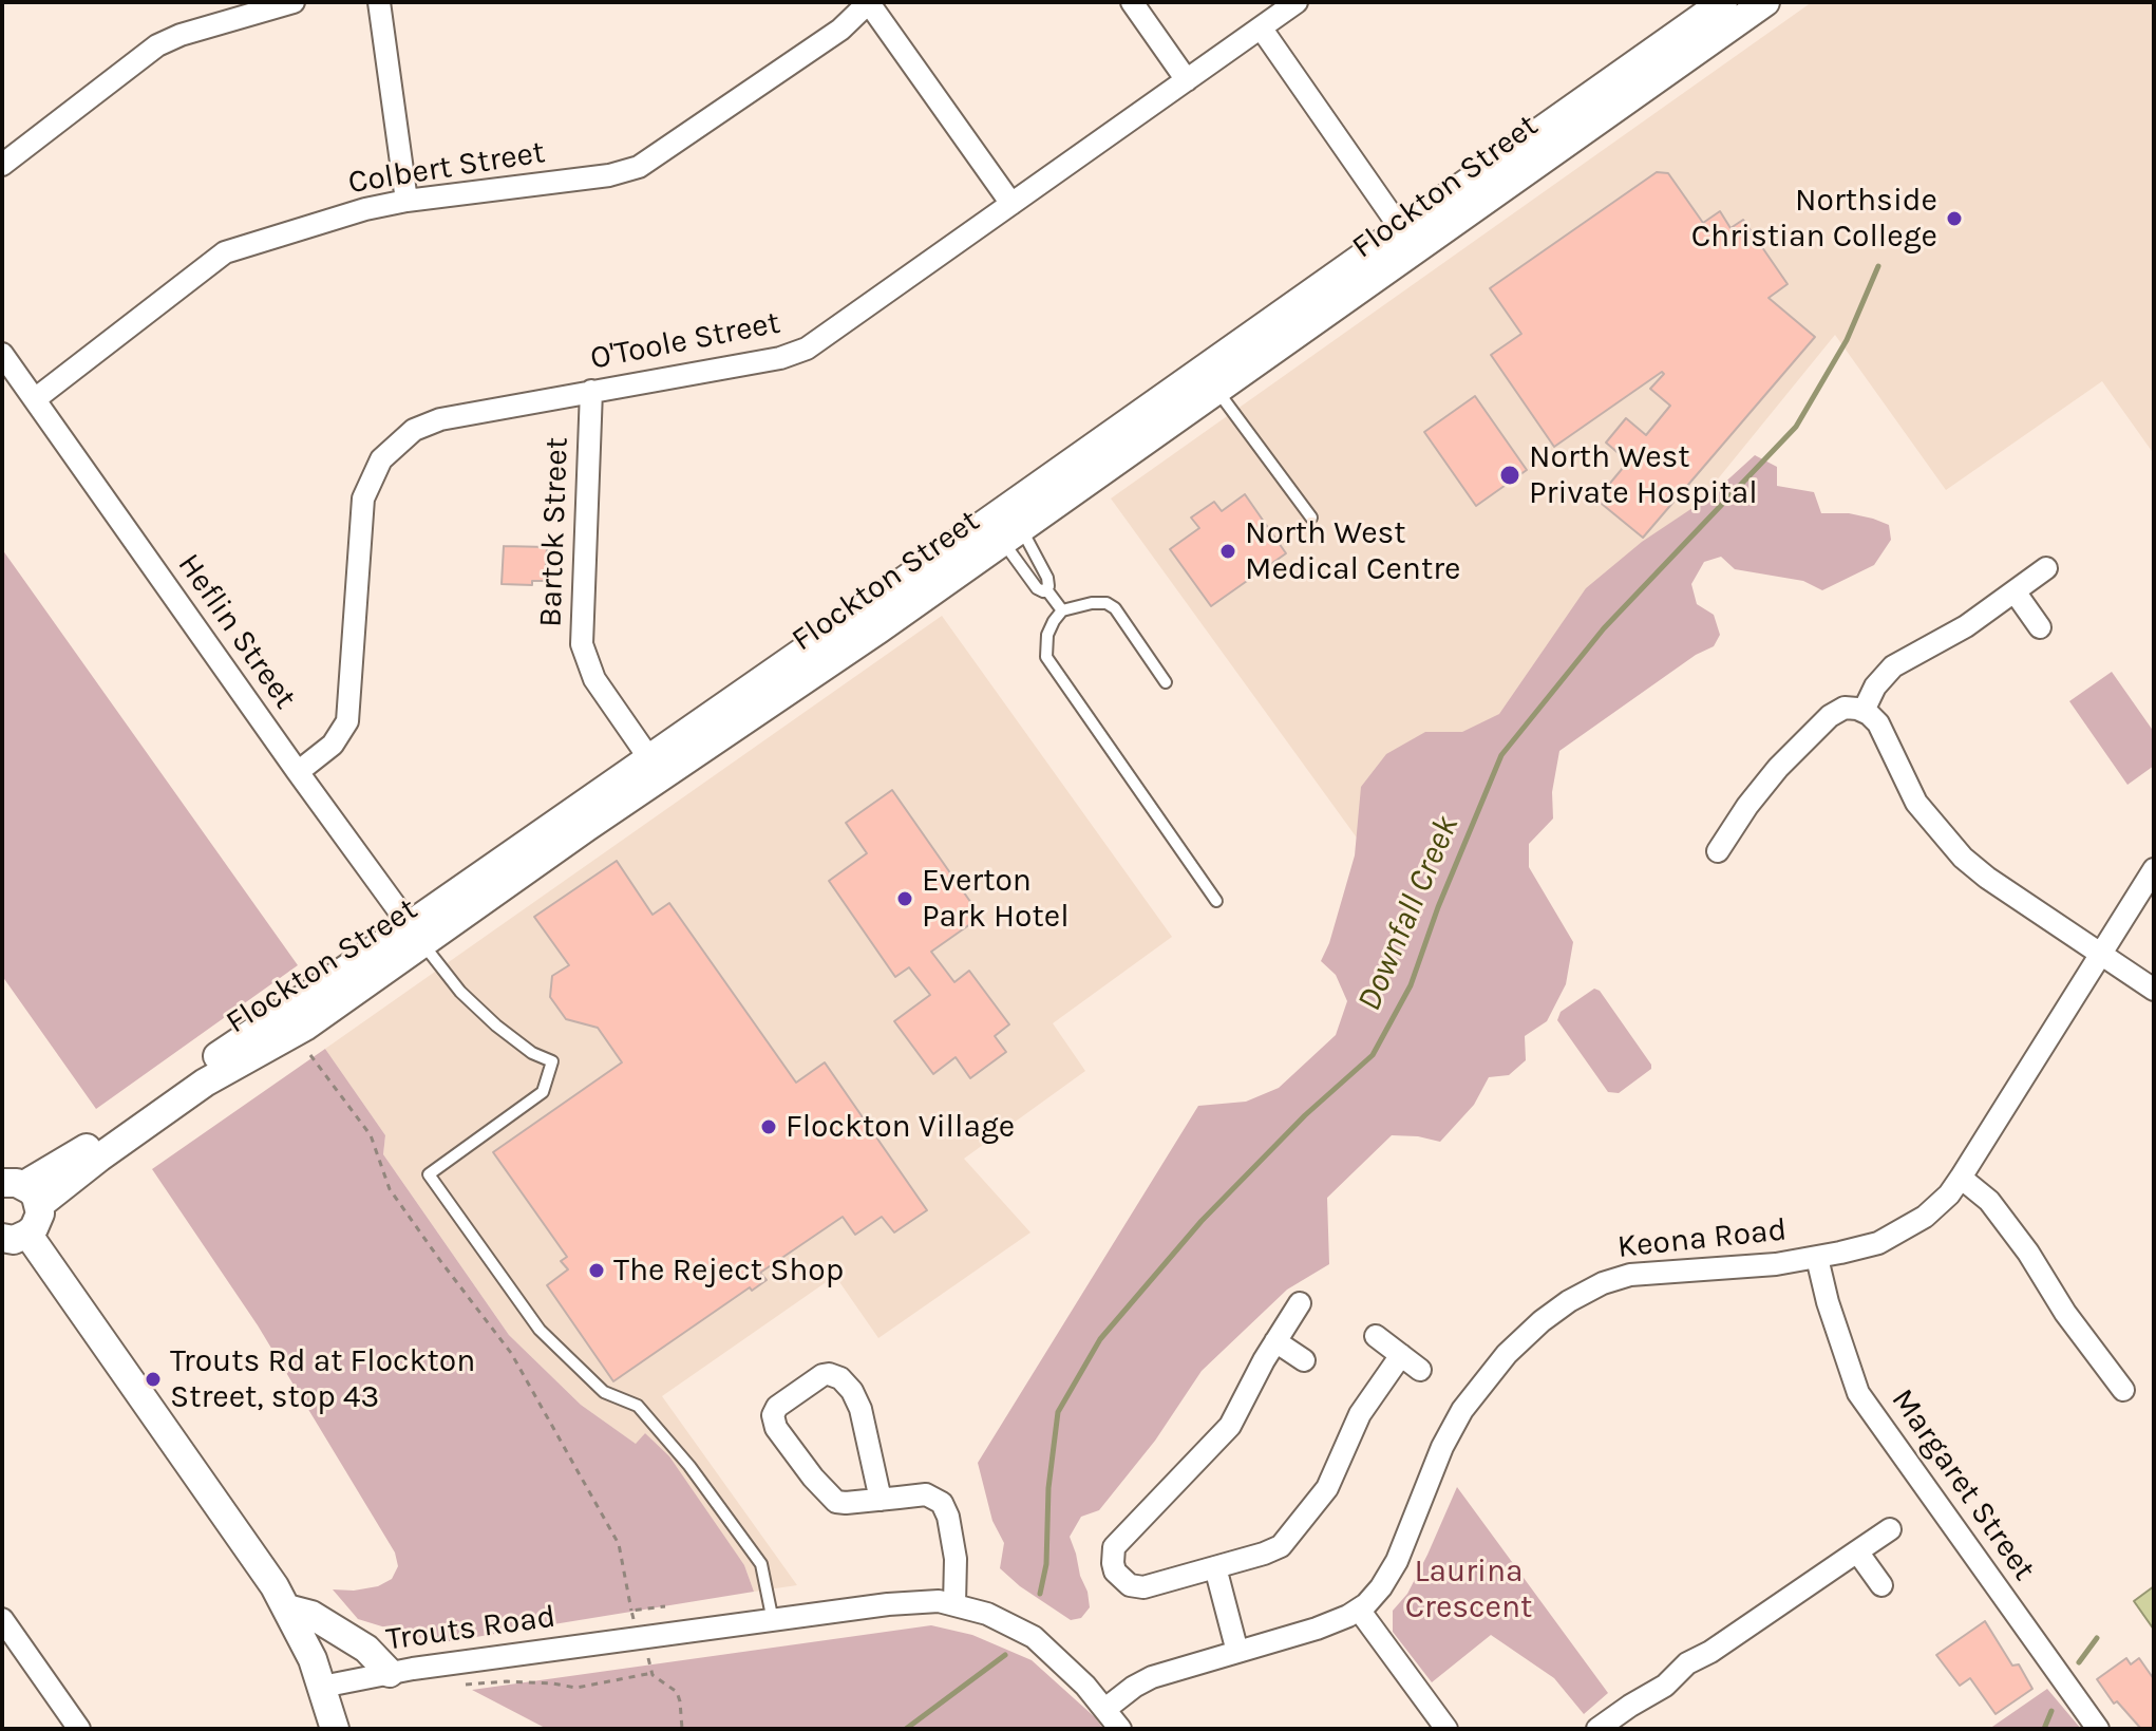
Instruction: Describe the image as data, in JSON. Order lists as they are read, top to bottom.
{
  "streets": {
    "street": [
      "Colbert Street",
      "Flockton Street",
      "O'Toole Street",
      "Bartok Street",
      "Heflin Street",
      "Keona Road",
      "Margaret Street",
      "Trouts Road"
    ]
  },
  "crossings": [
    ["Colbert Street", "Heflin Street"],
    ["Flockton Street", "Bartok Street"],
    ["Flockton Street", "Heflin Street"],
    ["O'Toole Street", "Bartok Street"],
    ["O'Toole Street", "Heflin Street"],
    ["Keona Road", "Margaret Street"],
    ["Keona Road", "Trouts Road"]
  ],
  "water": ["Downfall Creek"],
  "parks": ["Laurina Crescent"],
  "places": [
    "Northside Christian College",
    "North West Private Hospital",
    "North West Medical Centre",
    "Everton Park Hotel",
    "Flockton Village",
    "The Reject Shop",
    "Trouts Rd at Flockton Street, stop 43"
  ]
}
